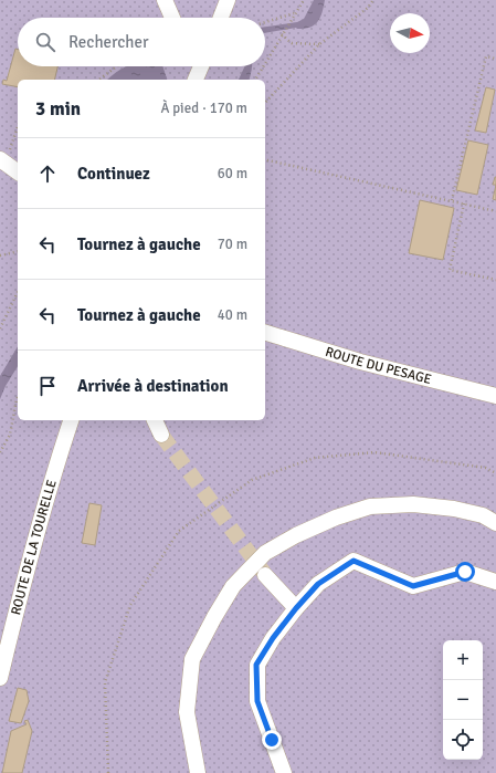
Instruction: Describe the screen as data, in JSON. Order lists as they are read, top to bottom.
{
  "streets": {
    "street": ["ROUTE DU PESAGE", "ROUTE DE LA TOURELLE"]
  },
  "north": "right",
  "page": {
    "search": "Rechercher",
    "heading": ["3 min", "À pied · 170 m"],
    "list": [
      ["Continuez", "60 m"],
      ["Tournez à gauche", "70 m"],
      ["Tournez à gauche", "40 m"],
      "Arrivée à destination"
    ],
    "map_buttons": ["+", "−"]
  }
}
